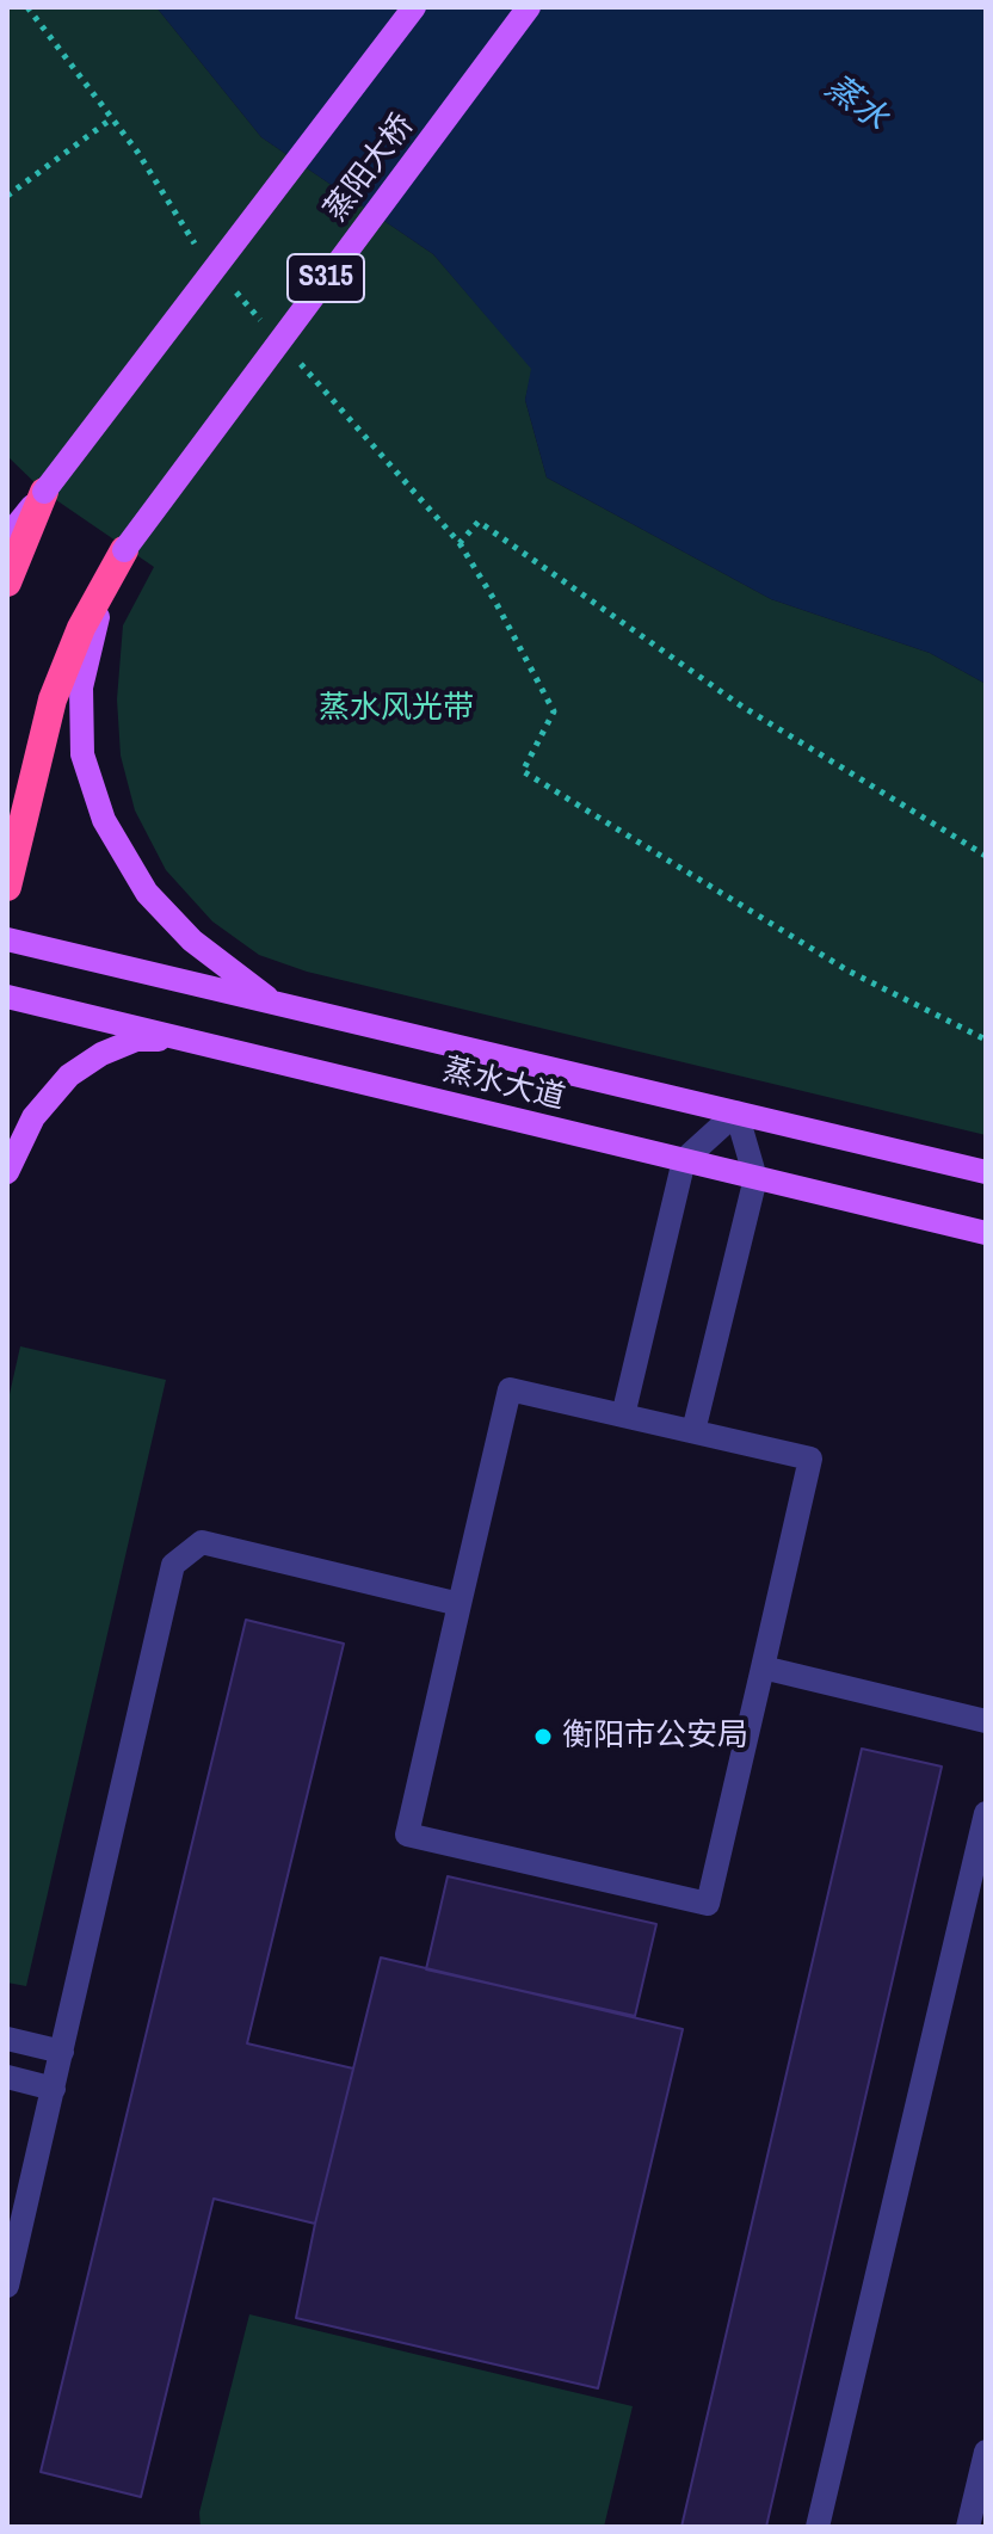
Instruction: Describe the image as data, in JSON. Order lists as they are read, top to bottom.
{
  "streets": {
    "main road": ["蒸阳大桥", "S315", "蒸水大道"]
  },
  "crossings": [
    ["蒸阳大桥", "蒸水大道"]
  ],
  "water": ["蒸水"],
  "parks": ["蒸水风光带"],
  "places": ["衡阳市公安局"]
}
